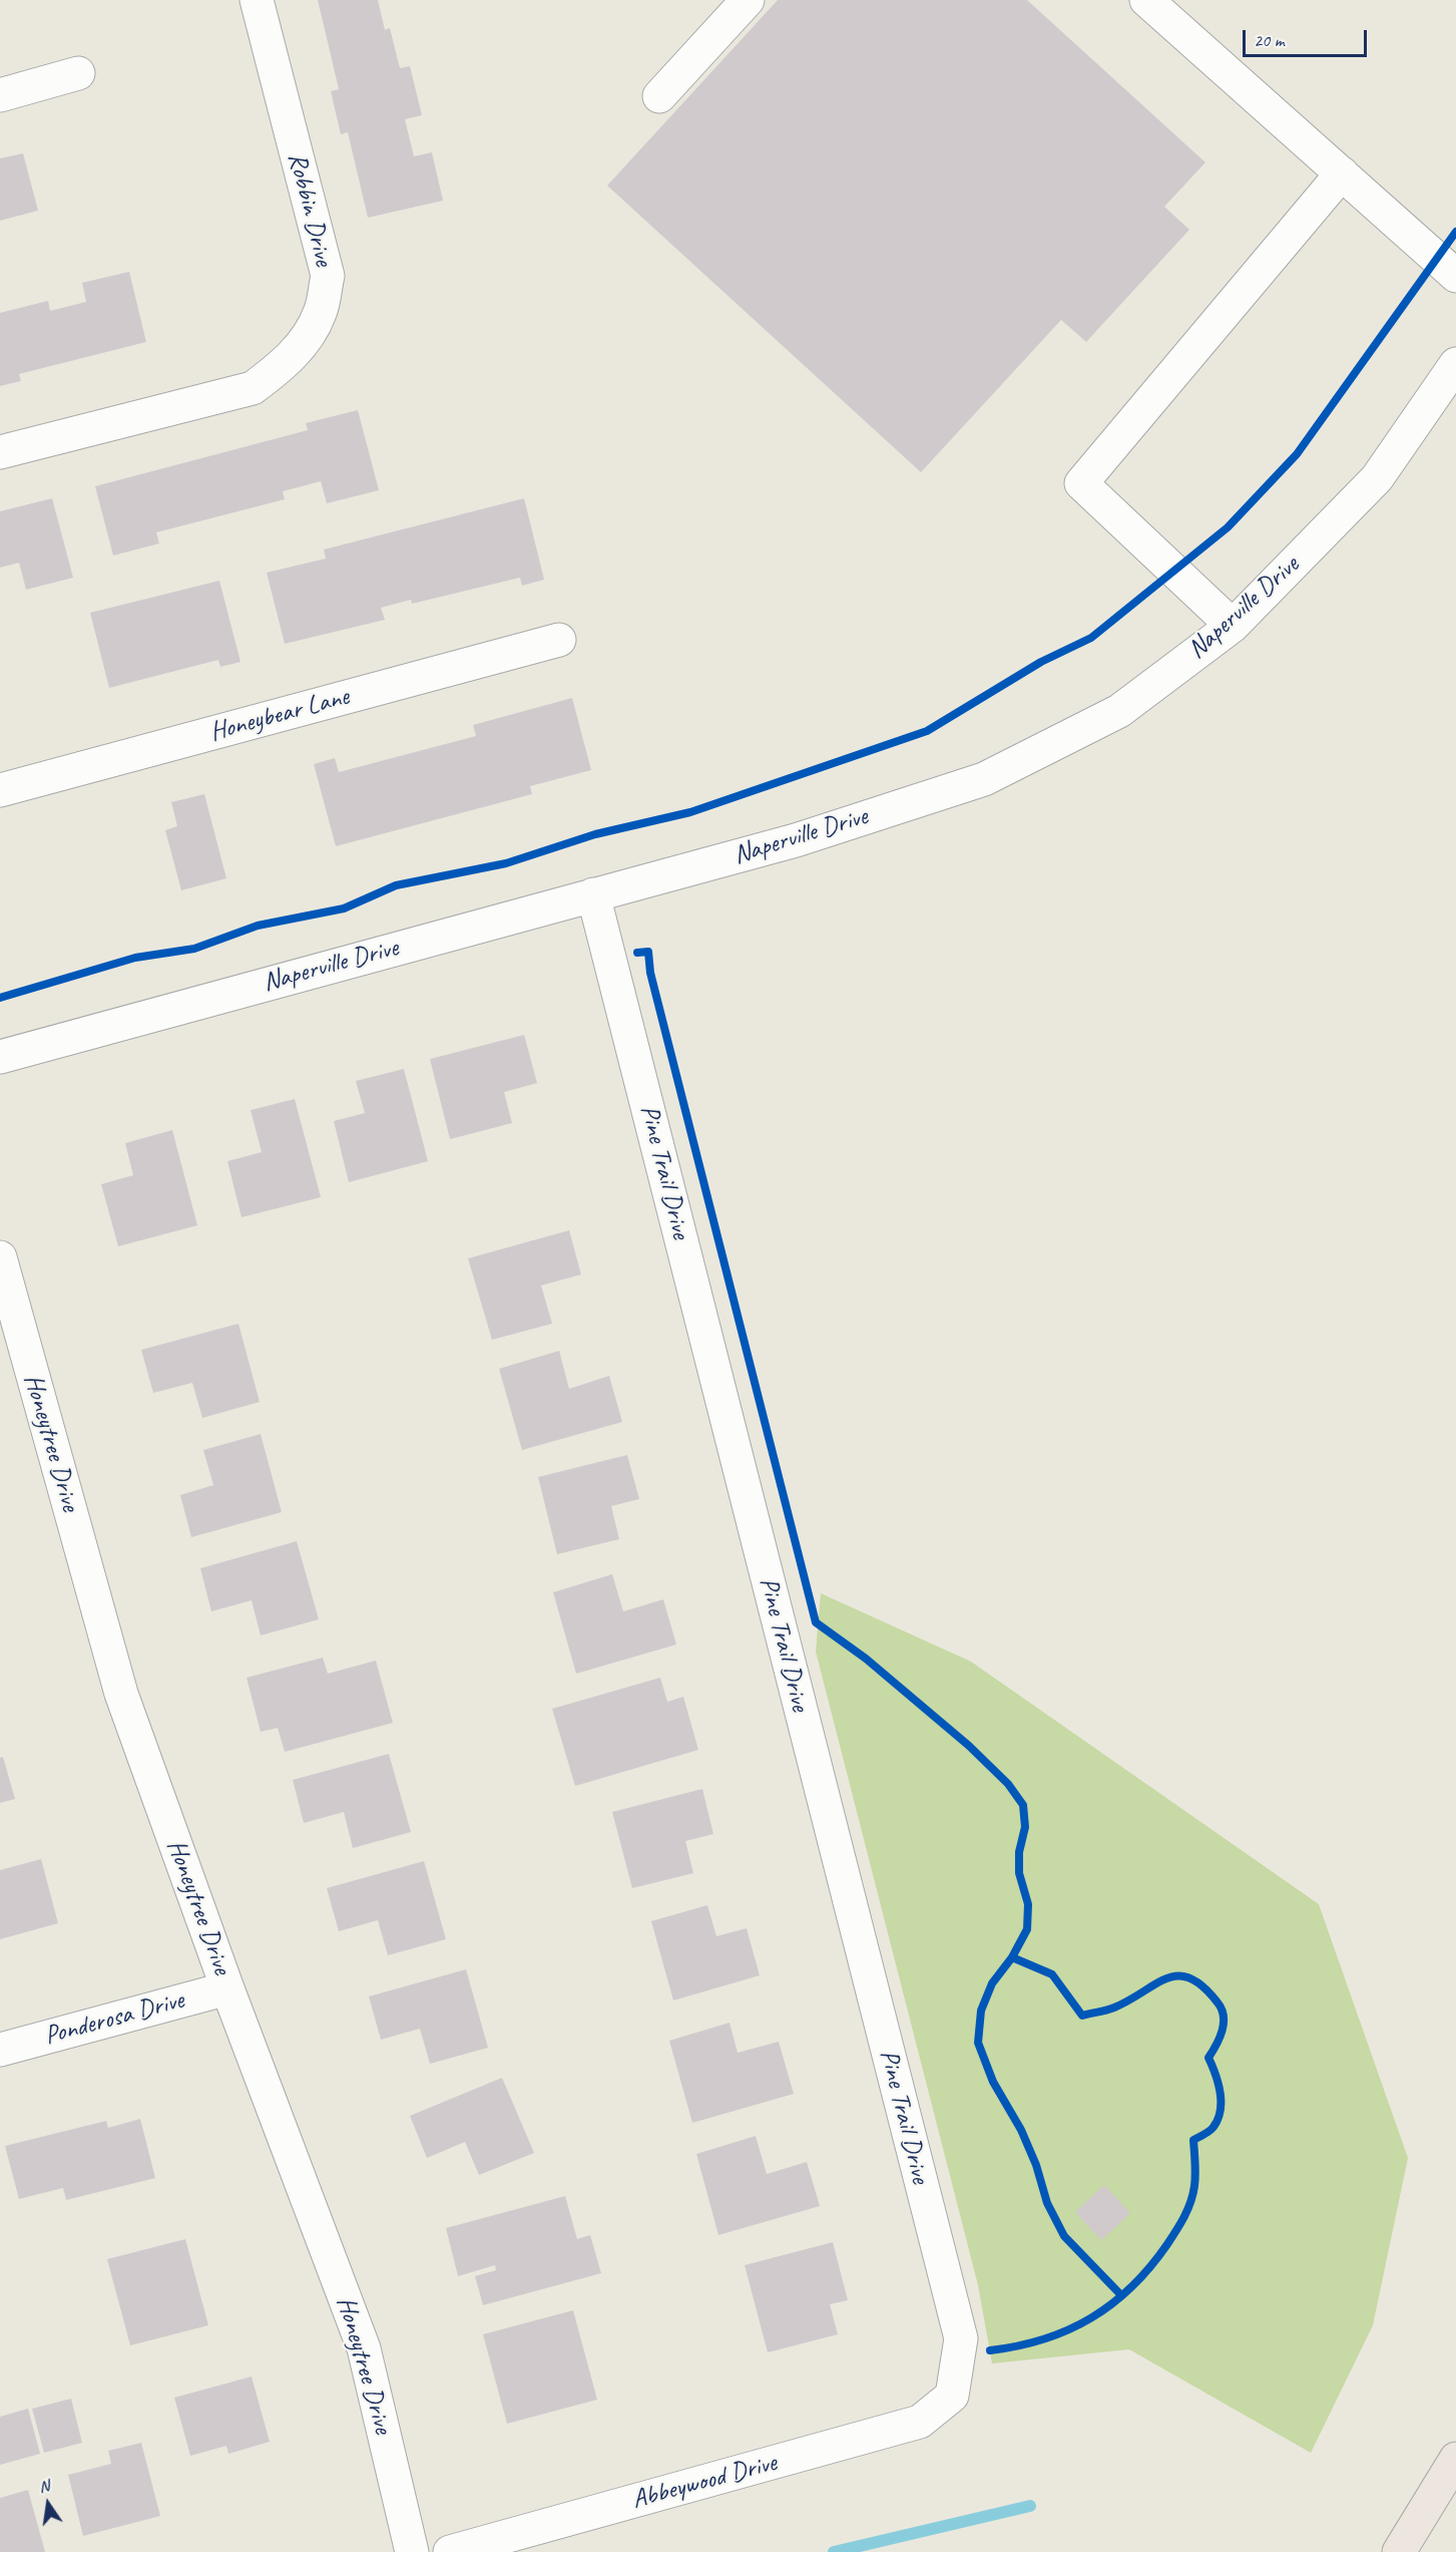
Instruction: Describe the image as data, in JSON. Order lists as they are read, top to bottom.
{
  "streets": {
    "street": [
      "Robbin Drive",
      "Naperville Drive",
      "Honeybear Lane",
      "Pine Trail Drive",
      "Honeytree Drive",
      "Ponderosa Drive",
      "Abbeywood Drive"
    ]
  },
  "crossings": [
    ["Naperville Drive", "Pine Trail Drive"],
    ["Pine Trail Drive", "Abbeywood Drive"],
    ["Honeytree Drive", "Ponderosa Drive"]
  ],
  "scale_bar": "20 m",
  "north": "top"
}
